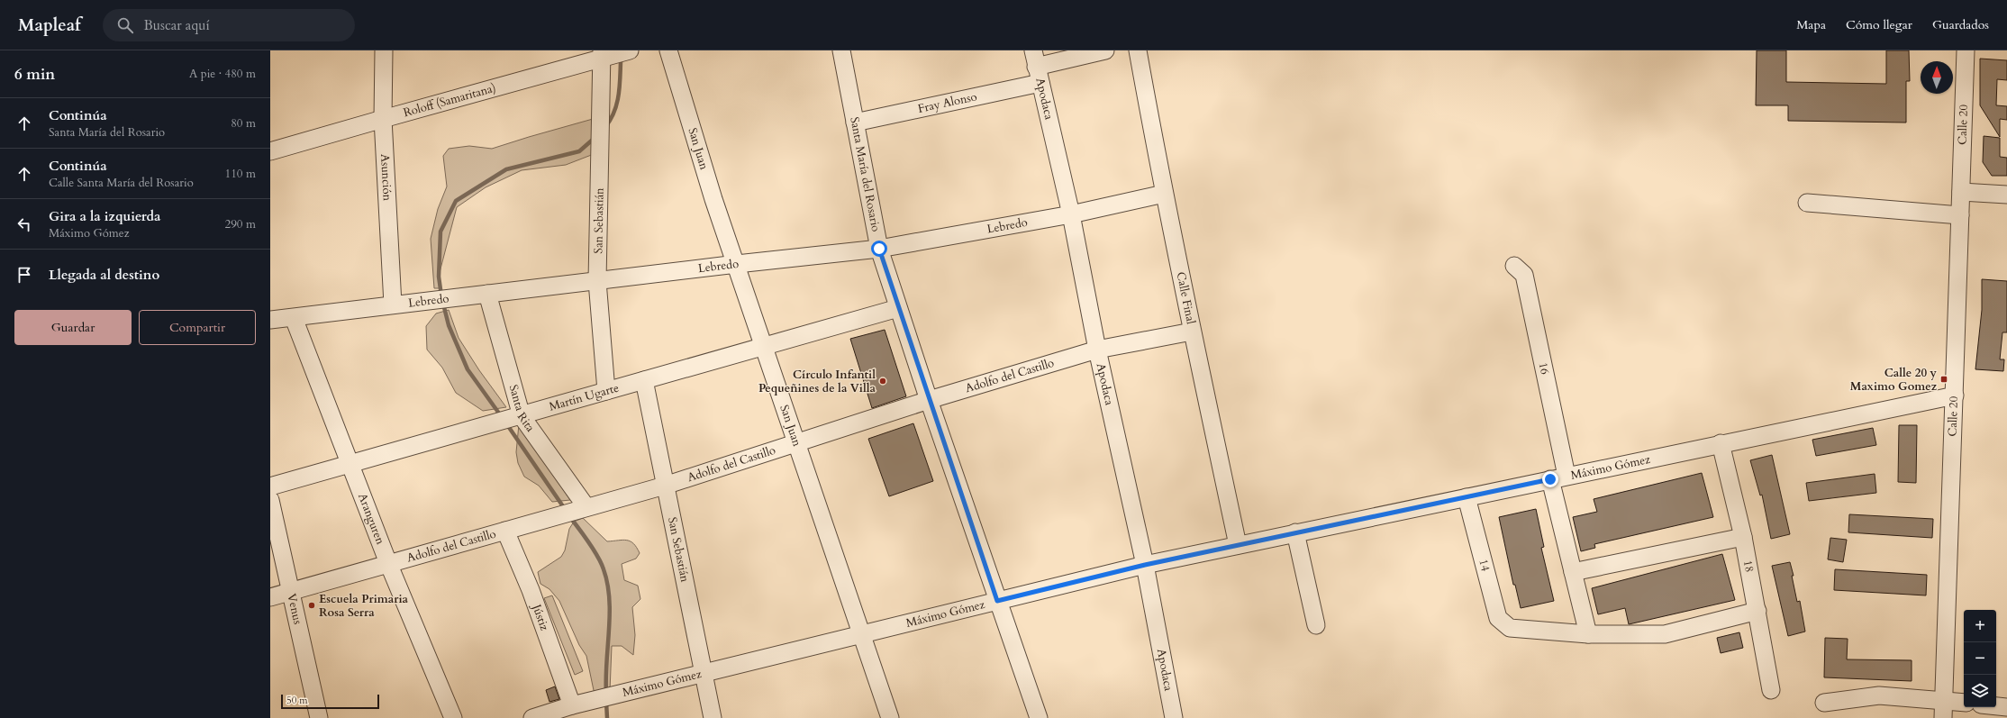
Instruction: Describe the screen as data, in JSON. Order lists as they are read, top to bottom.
{
  "streets": {
    "street": [
      "Apodaca",
      "Roloff (Samaritana)",
      "Fray Alonso",
      "Calle 20",
      "San Juan",
      "Santa María del Rosario",
      "Asunción",
      "San Sebastián",
      "Lebredo",
      "Calle Final",
      "16",
      "Adolfo del Castillo",
      "Martín Ugarte",
      "Santa Rita",
      "Máximo Gómez",
      "Aranguren",
      "14",
      "18",
      "Venus",
      "Jústiz"
    ]
  },
  "crossings": [
    ["Apodaca", "Fray Alonso"],
    ["Apodaca", "Lebredo"],
    ["Apodaca", "Adolfo del Castillo"],
    ["Apodaca", "Máximo Gómez"],
    ["Roloff (Samaritana)", "Asunción"],
    ["Roloff (Samaritana)", "San Sebastián"],
    ["Fray Alonso", "Santa María del Rosario"],
    ["Calle 20", "Máximo Gómez"],
    ["San Juan", "Lebredo"],
    ["San Juan", "Adolfo del Castillo"],
    ["San Juan", "Martín Ugarte"],
    ["San Juan", "Máximo Gómez"],
    ["Santa María del Rosario", "Lebredo"],
    ["Santa María del Rosario", "Adolfo del Castillo"],
    ["Santa María del Rosario", "Martín Ugarte"],
    ["Santa María del Rosario", "Máximo Gómez"],
    ["Asunción", "Lebredo"],
    ["San Sebastián", "Lebredo"],
    ["San Sebastián", "Adolfo del Castillo"],
    ["San Sebastián", "Martín Ugarte"],
    ["San Sebastián", "Máximo Gómez"],
    ["Lebredo", "Calle Final"],
    ["Lebredo", "Santa Rita"],
    ["Lebredo", "Aranguren"],
    ["Calle Final", "Adolfo del Castillo"],
    ["Calle Final", "Máximo Gómez"],
    ["16", "Máximo Gómez"],
    ["Adolfo del Castillo", "Santa Rita"],
    ["Adolfo del Castillo", "Aranguren"],
    ["Adolfo del Castillo", "Venus"],
    ["Adolfo del Castillo", "Jústiz"],
    ["Martín Ugarte", "Santa Rita"],
    ["Martín Ugarte", "Aranguren"],
    ["Máximo Gómez", "14"],
    ["Máximo Gómez", "18"],
    ["Máximo Gómez", "Jústiz"]
  ],
  "places": {
    "transit": ["Calle 20 y Maximo Gomez"],
    "other": ["Círculo Infantil Pequeñines de la Villa", "Escuela Primaria Rosa Serra"]
  },
  "scale_bar": "50 m",
  "north": "top",
  "page": {
    "header": "Mapleaf",
    "search": "Buscar aquí",
    "nav": ["Mapa", "Cómo llegar", "Guardados"],
    "heading": ["6 min", "A pie · 480 m"],
    "list": [
      ["Continúa", "Santa María del Rosario", "80 m"],
      ["Continúa", "Calle Santa María del Rosario", "110 m"],
      ["Gira a la izquierda", "Máximo Gómez", "290 m"],
      "Llegada al destino"
    ],
    "buttons": ["Guardar", "Compartir"],
    "map_buttons": ["+", "−"],
    "scale": "50 m"
  }
}
